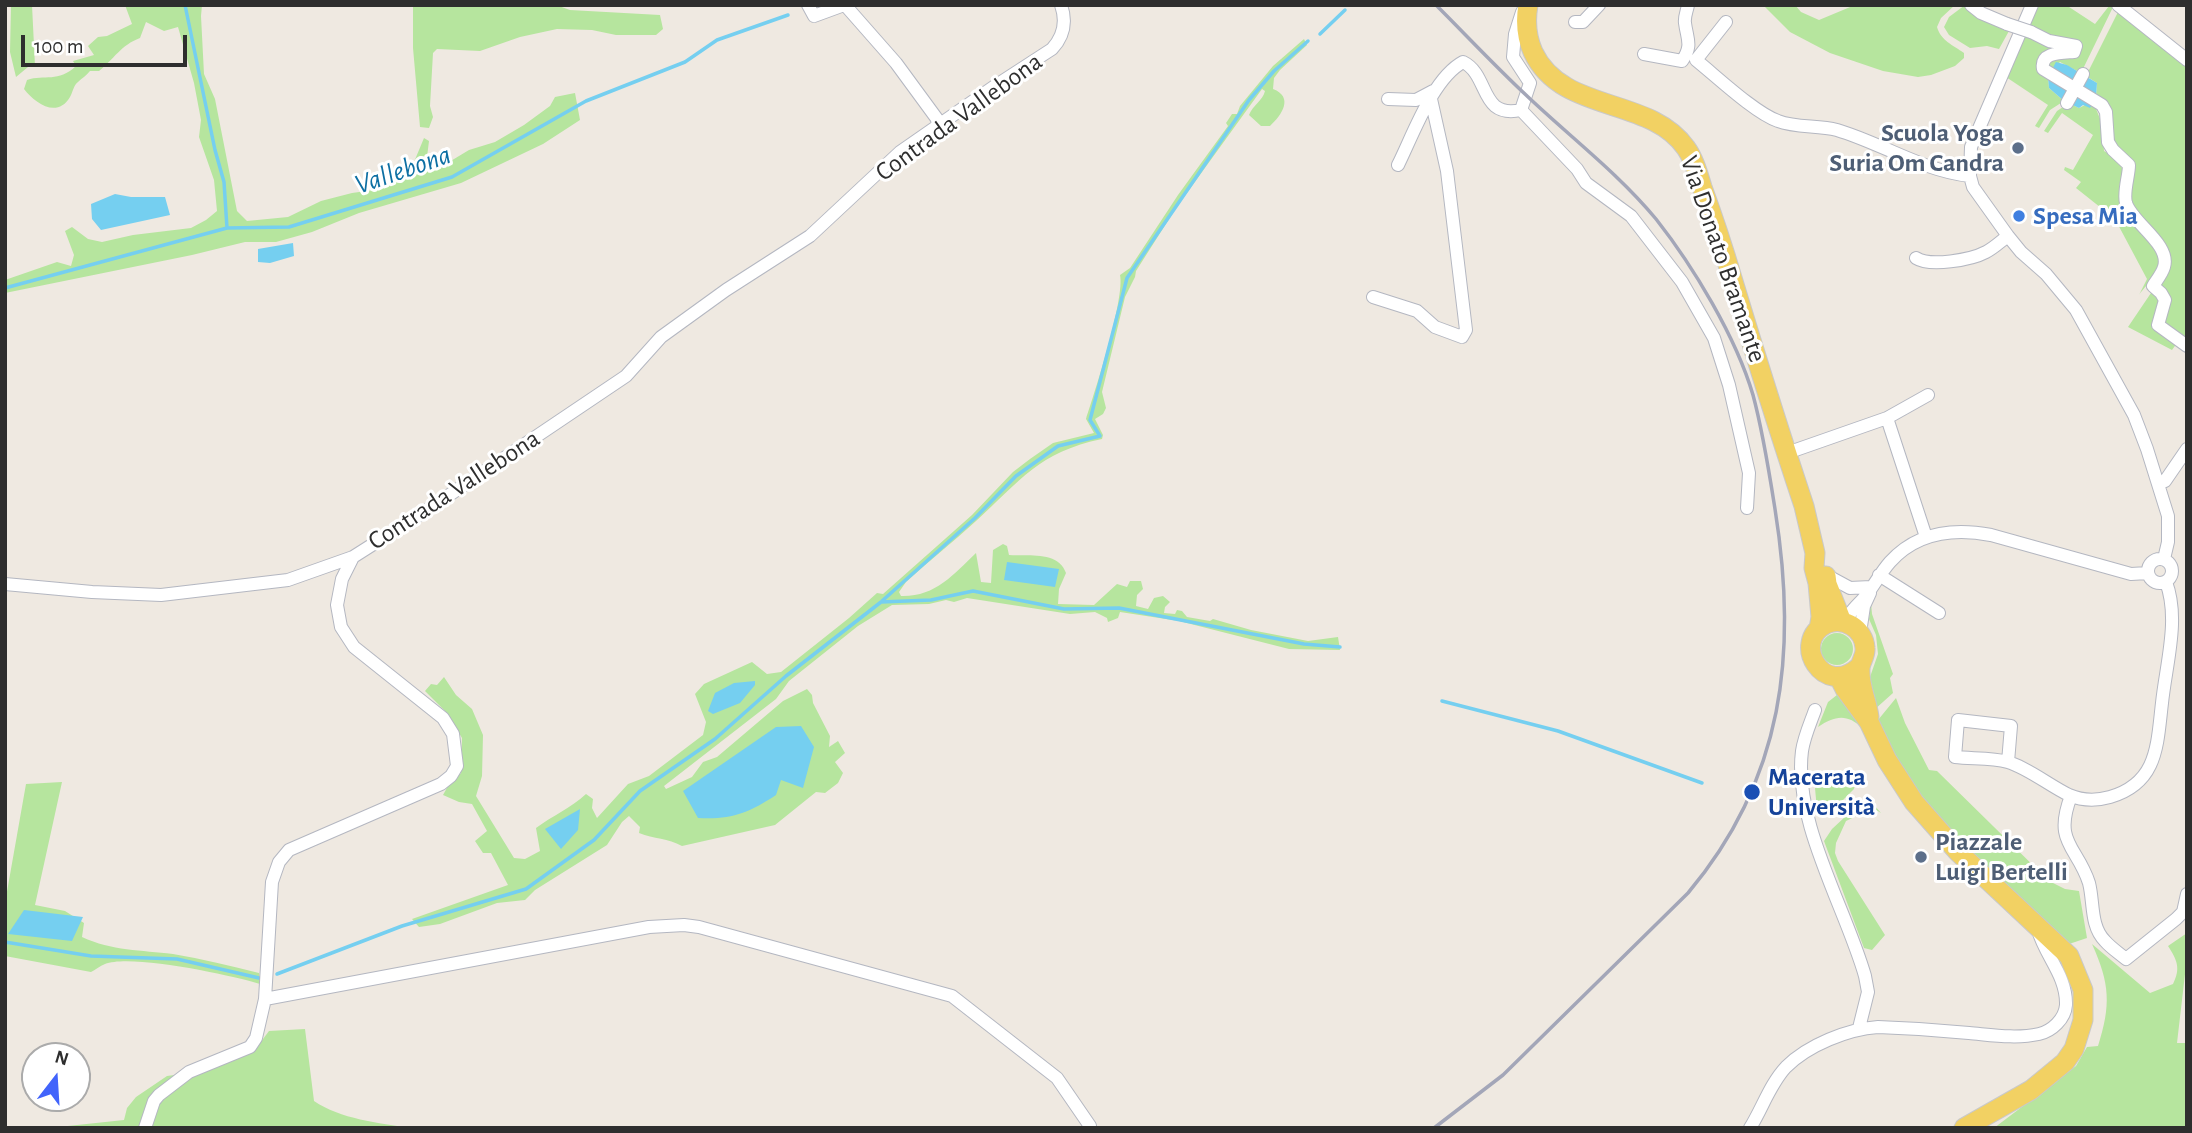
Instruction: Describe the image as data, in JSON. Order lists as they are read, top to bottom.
{
  "streets": {
    "main road": ["Via Donato Bramante"],
    "street": ["Contrada Vallebona"]
  },
  "water": ["Vallebona"],
  "places": [
    "Scuola Yoga Suria Om Candra",
    "Spesa Mia",
    "Macerata Università",
    "Piazzale Luigi Bertelli"
  ],
  "scale_bar": "100 m",
  "north": "top"
}
